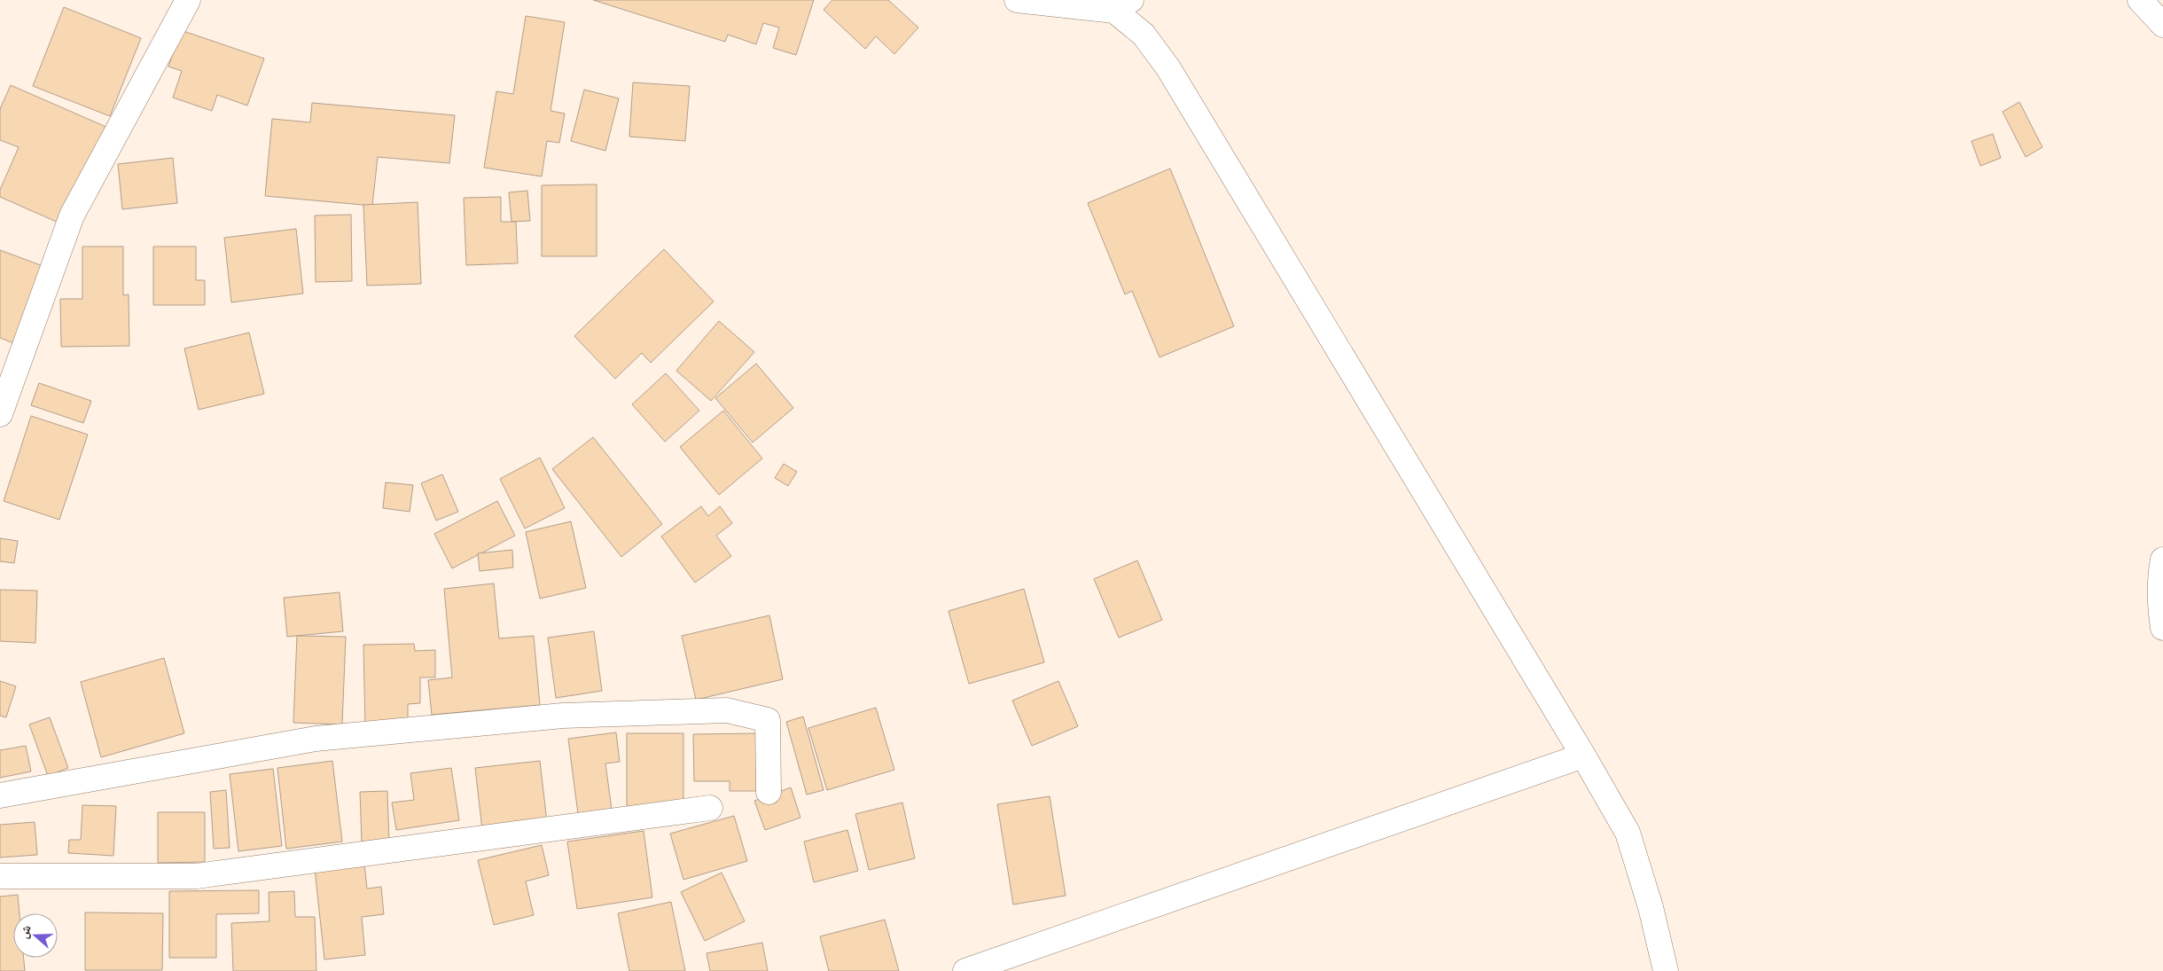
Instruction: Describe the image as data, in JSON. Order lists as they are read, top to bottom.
{
  "north": "left"
}
